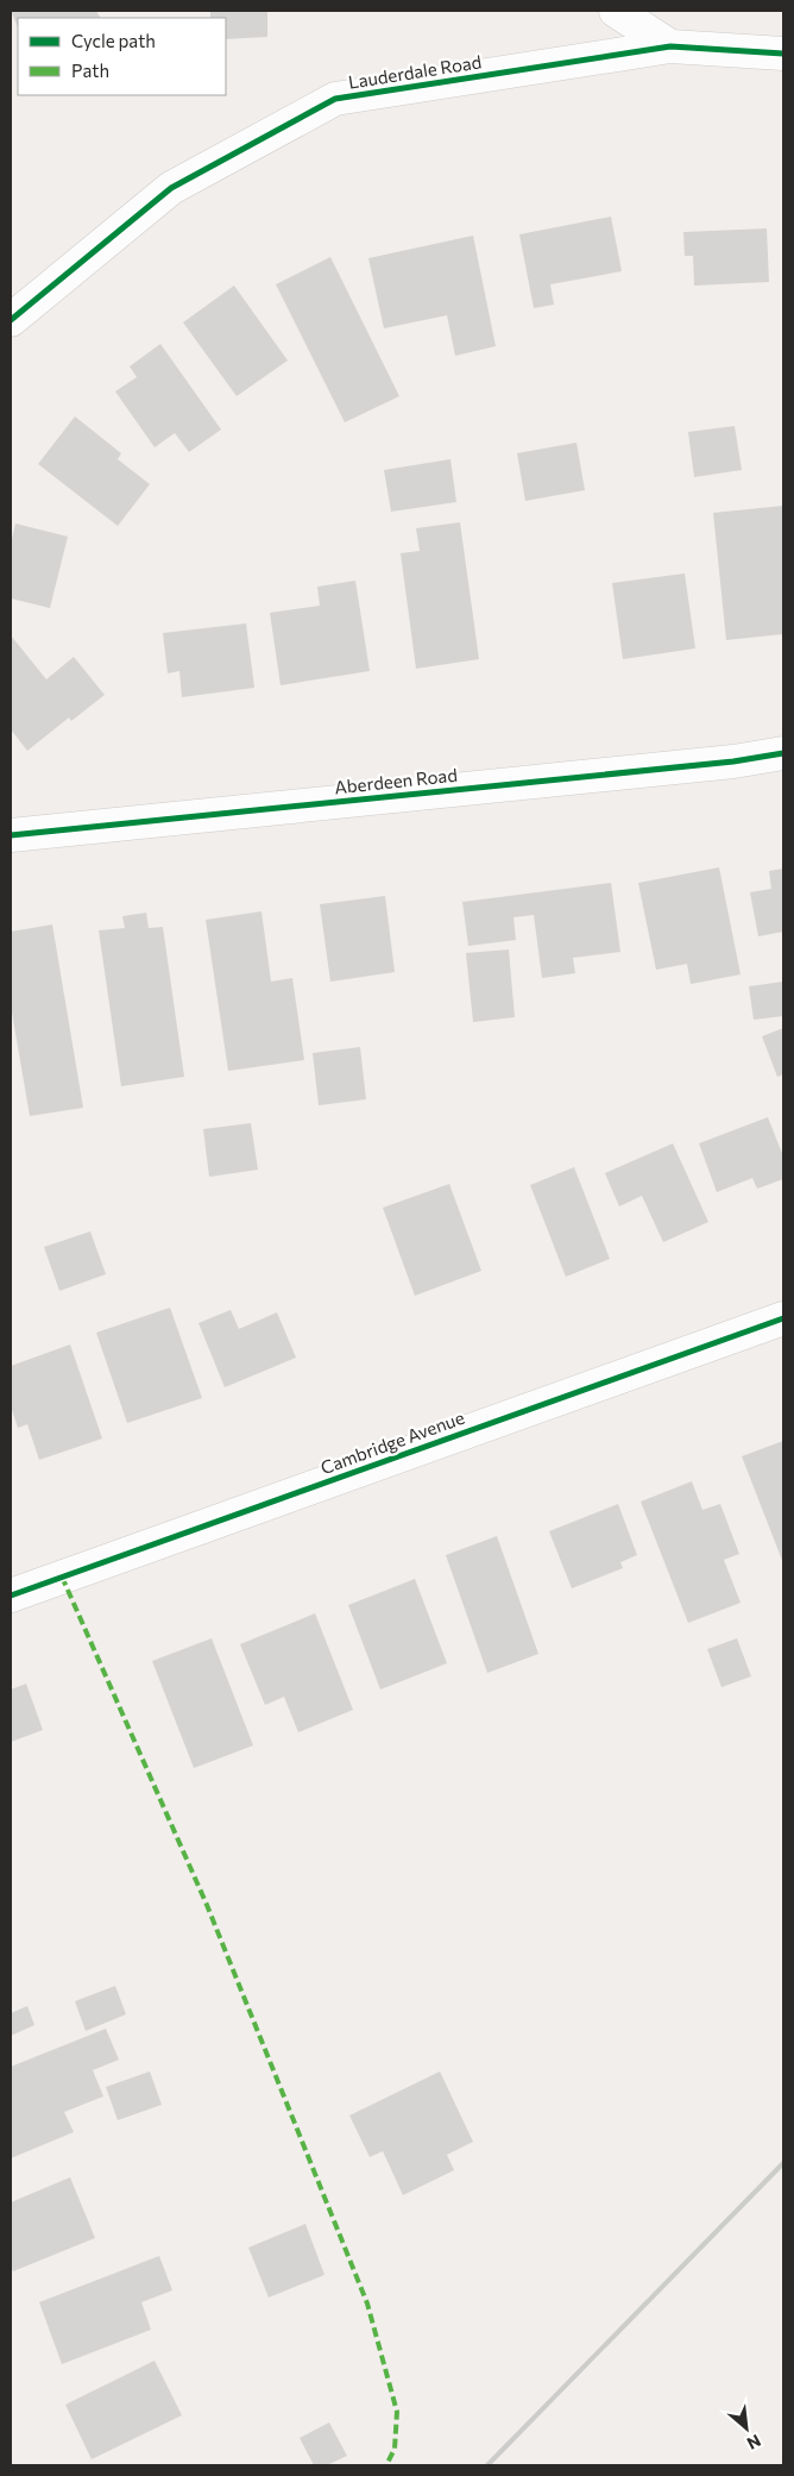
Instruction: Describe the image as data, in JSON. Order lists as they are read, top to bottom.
{
  "streets": {
    "street": ["Lauderdale Road", "Aberdeen Road", "Cambridge Avenue"]
  },
  "legend": ["Cycle path", "Path"],
  "north": "bottom right"
}
